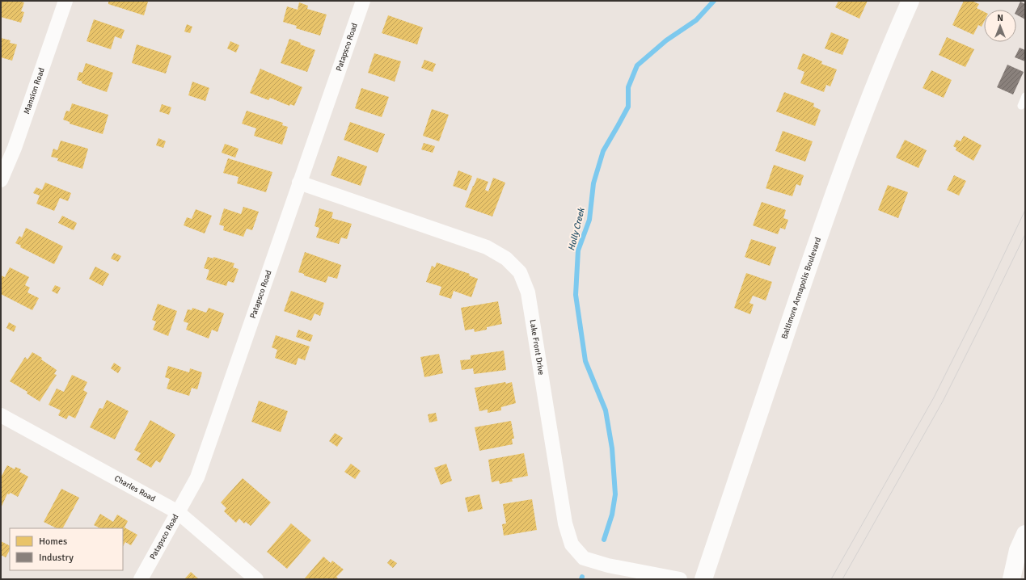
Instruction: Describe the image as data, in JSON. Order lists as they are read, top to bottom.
{
  "streets": {
    "main road": ["Baltimore Annapolis Boulevard"],
    "street": [
      "Patapsco Road",
      "Mansion Road",
      "Lake Front Drive",
      "Charles Road"
    ]
  },
  "crossings": [
    ["Patapsco Road", "Lake Front Drive"],
    ["Patapsco Road", "Charles Road"]
  ],
  "water": ["Holly Creek"],
  "legend": ["Homes", "Industry"],
  "north": "top"
}
